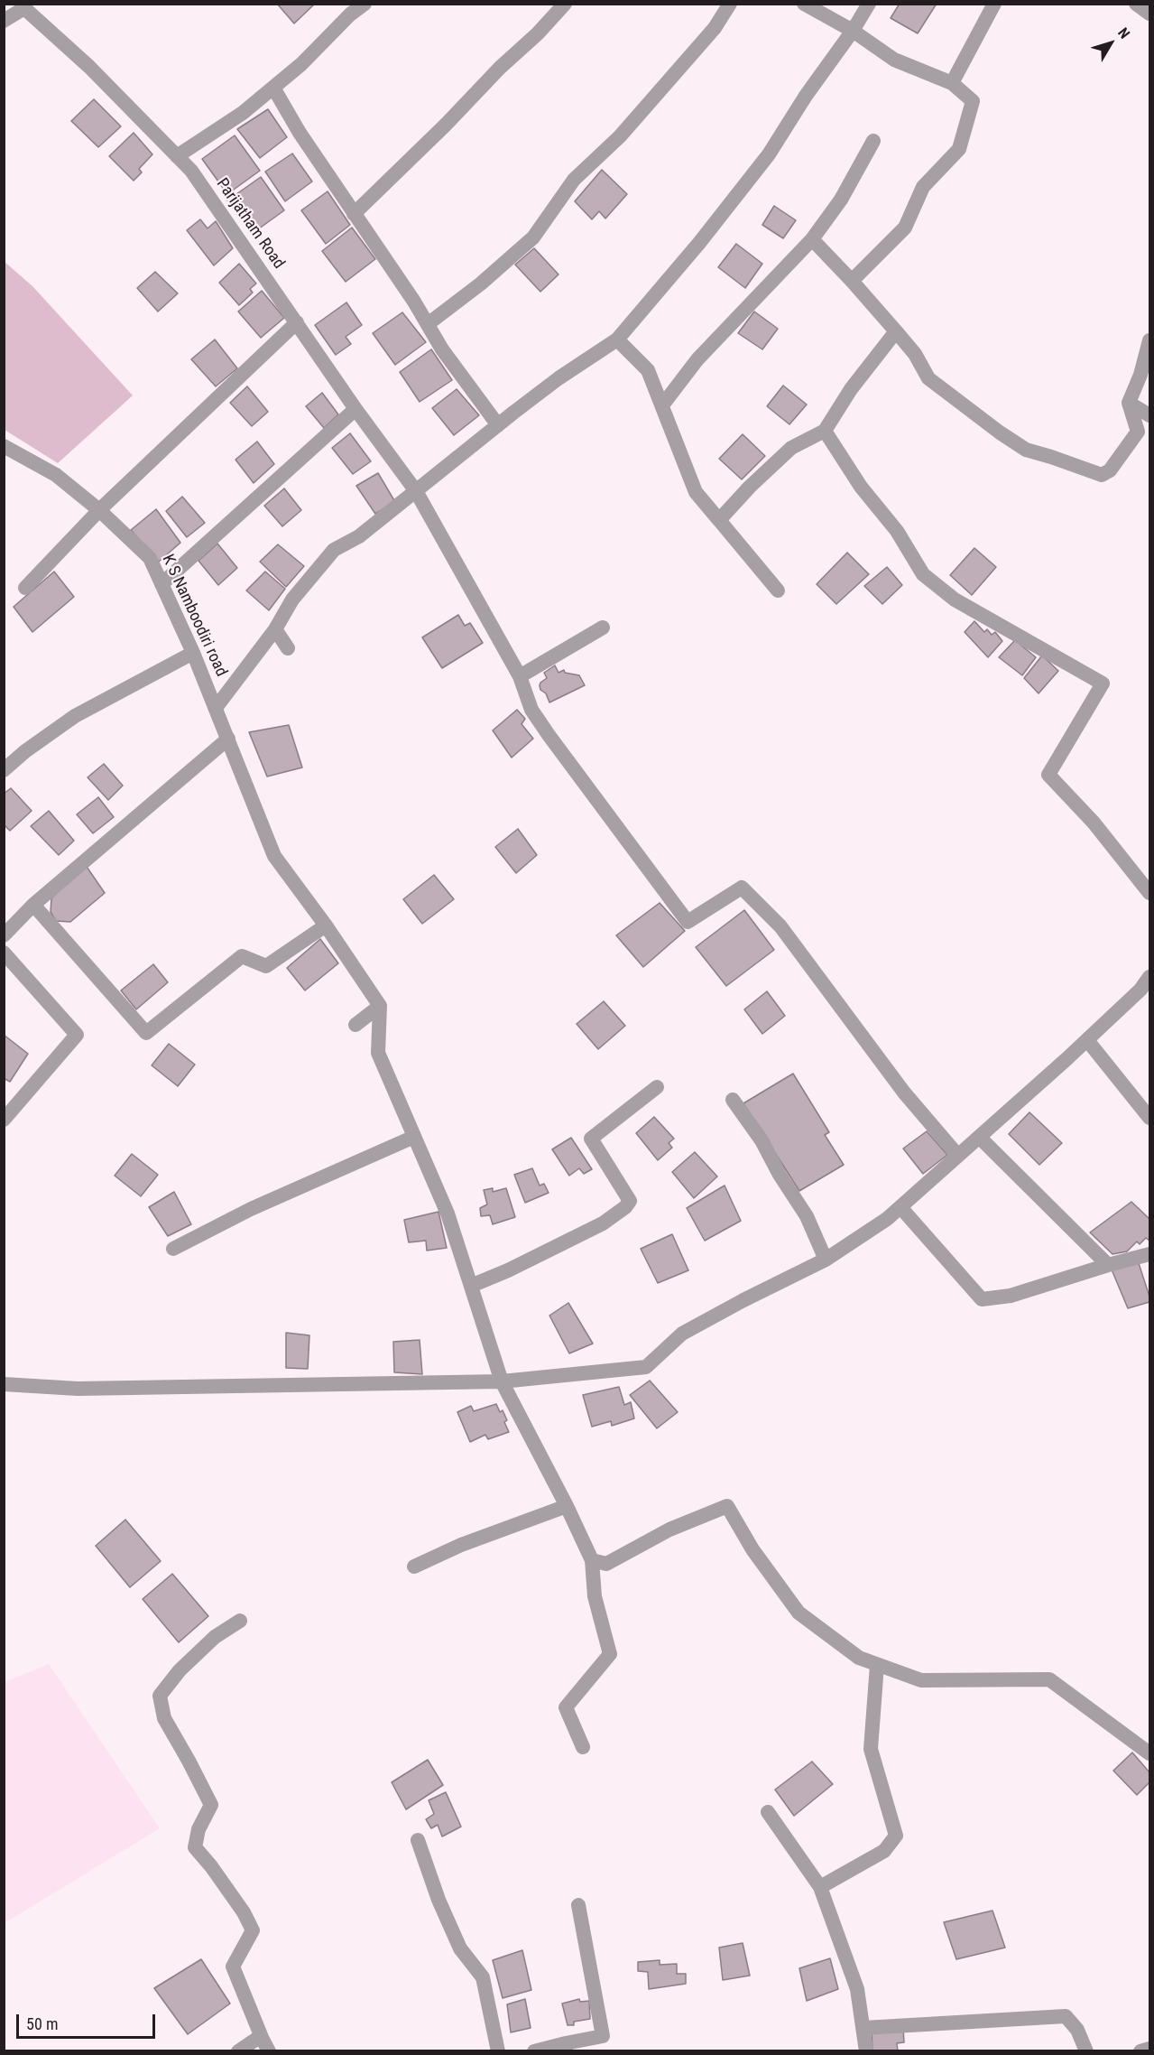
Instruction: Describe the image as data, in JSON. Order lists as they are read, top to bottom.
{
  "streets": {
    "street": ["Parijatham Road", "K S Namboodiri road"]
  },
  "scale_bar": "50 m",
  "north": "top right"
}
